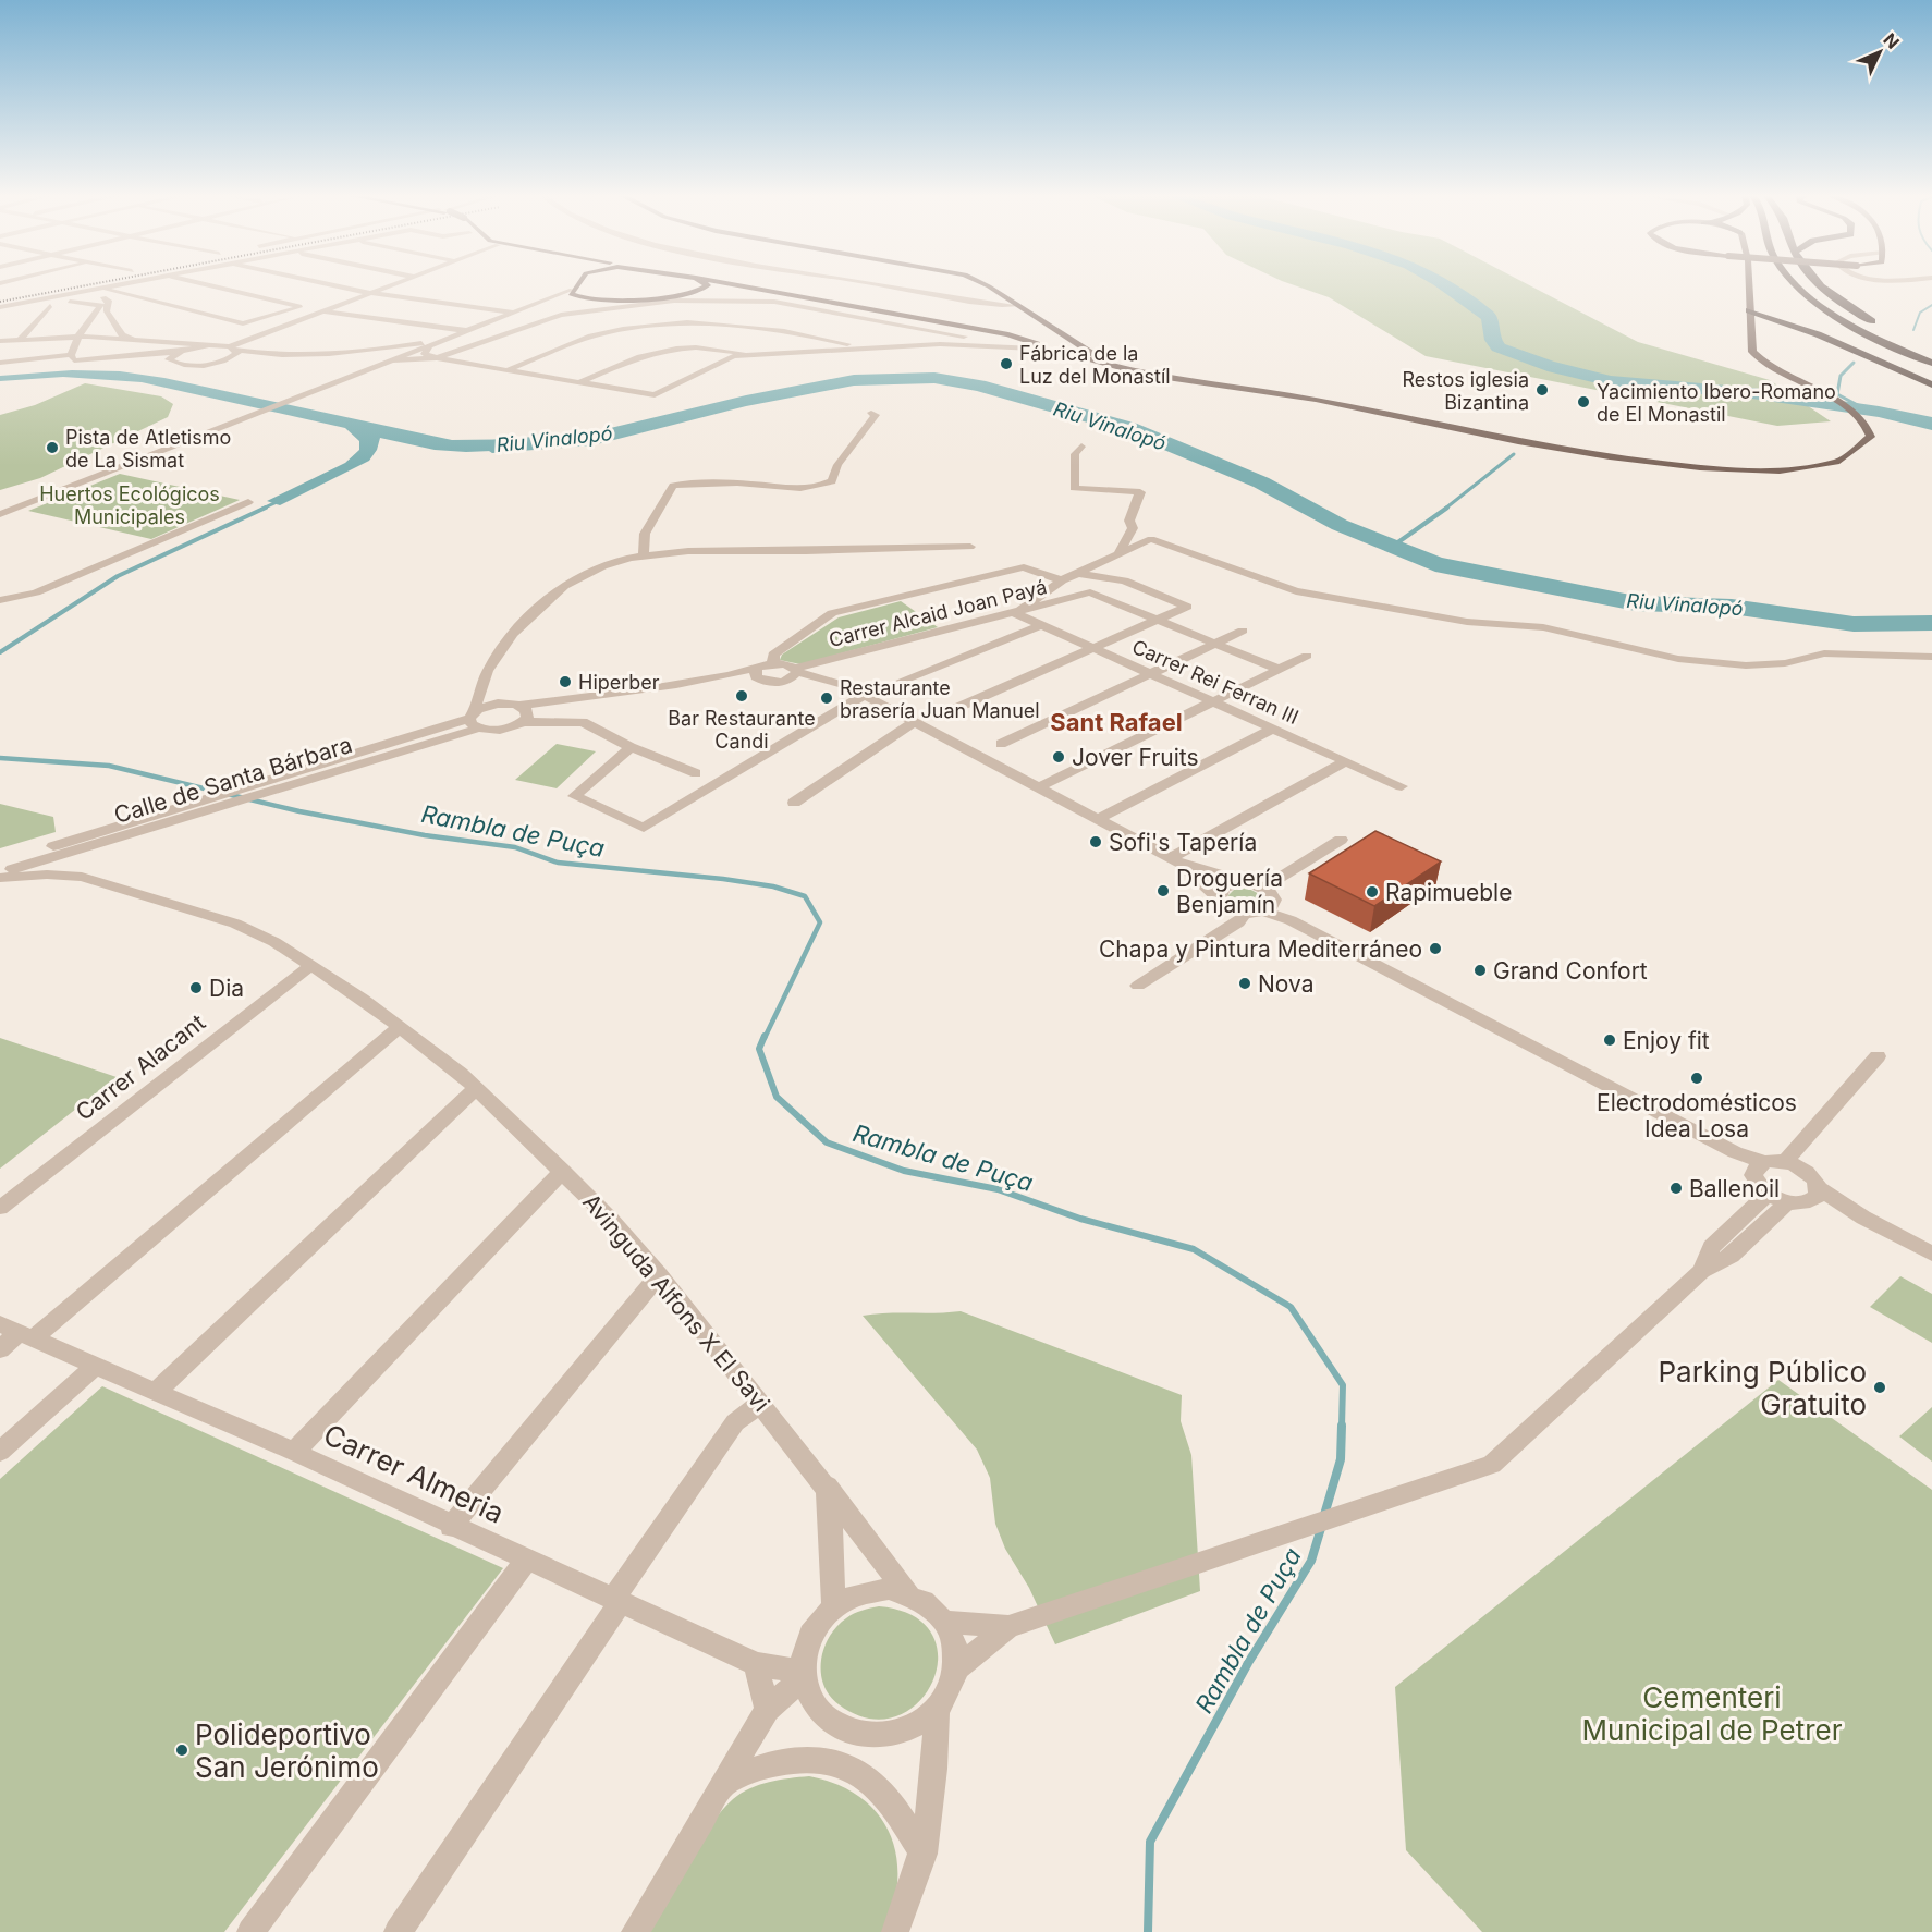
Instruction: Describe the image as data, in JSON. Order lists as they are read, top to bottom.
{
  "streets": {
    "street": [
      "Carrer Alcaid Joan Payá",
      "Carrer Rei Ferran III",
      "Calle de Santa Bárbara",
      "Carrer Alacant",
      "Avinguda Alfons X El Savi",
      "Carrer Almeria"
    ]
  },
  "crossings": [
    ["Carrer Alcaid Joan Payá", "Carrer Rei Ferran III"],
    ["Carrer Alacant", "Avinguda Alfons X El Savi"],
    ["Avinguda Alfons X El Savi", "Carrer Almeria"]
  ],
  "districts": ["Sant Rafael"],
  "water": ["Riu Vinalopó", "Rambla de Puça"],
  "parks": ["Huertos Ecológicos Municipales", "Cementeri Municipal de Petrer"],
  "places": [
    "Fábrica de la Luz del Monastíl",
    "Restos iglesia Bizantina",
    "Yacimiento Ibero-Romano de El Monastil",
    "Pista de Atletismo de La Sismat",
    "Hiperber",
    "Bar Restaurante Candi",
    "Restaurante brasería Juan Manuel",
    "Jover Fruits",
    "Sofi's Tapería",
    "Droguería Benjamín",
    "Rapimueble",
    "Chapa y Pintura Mediterráneo",
    "Grand Confort",
    "Nova",
    "Dia",
    "Enjoy fit",
    "Electrodomésticos Idea Losa",
    "Ballenoil",
    "Parking Público Gratuito",
    "Polideportivo San Jerónimo"
  ],
  "north": "top right"
}
